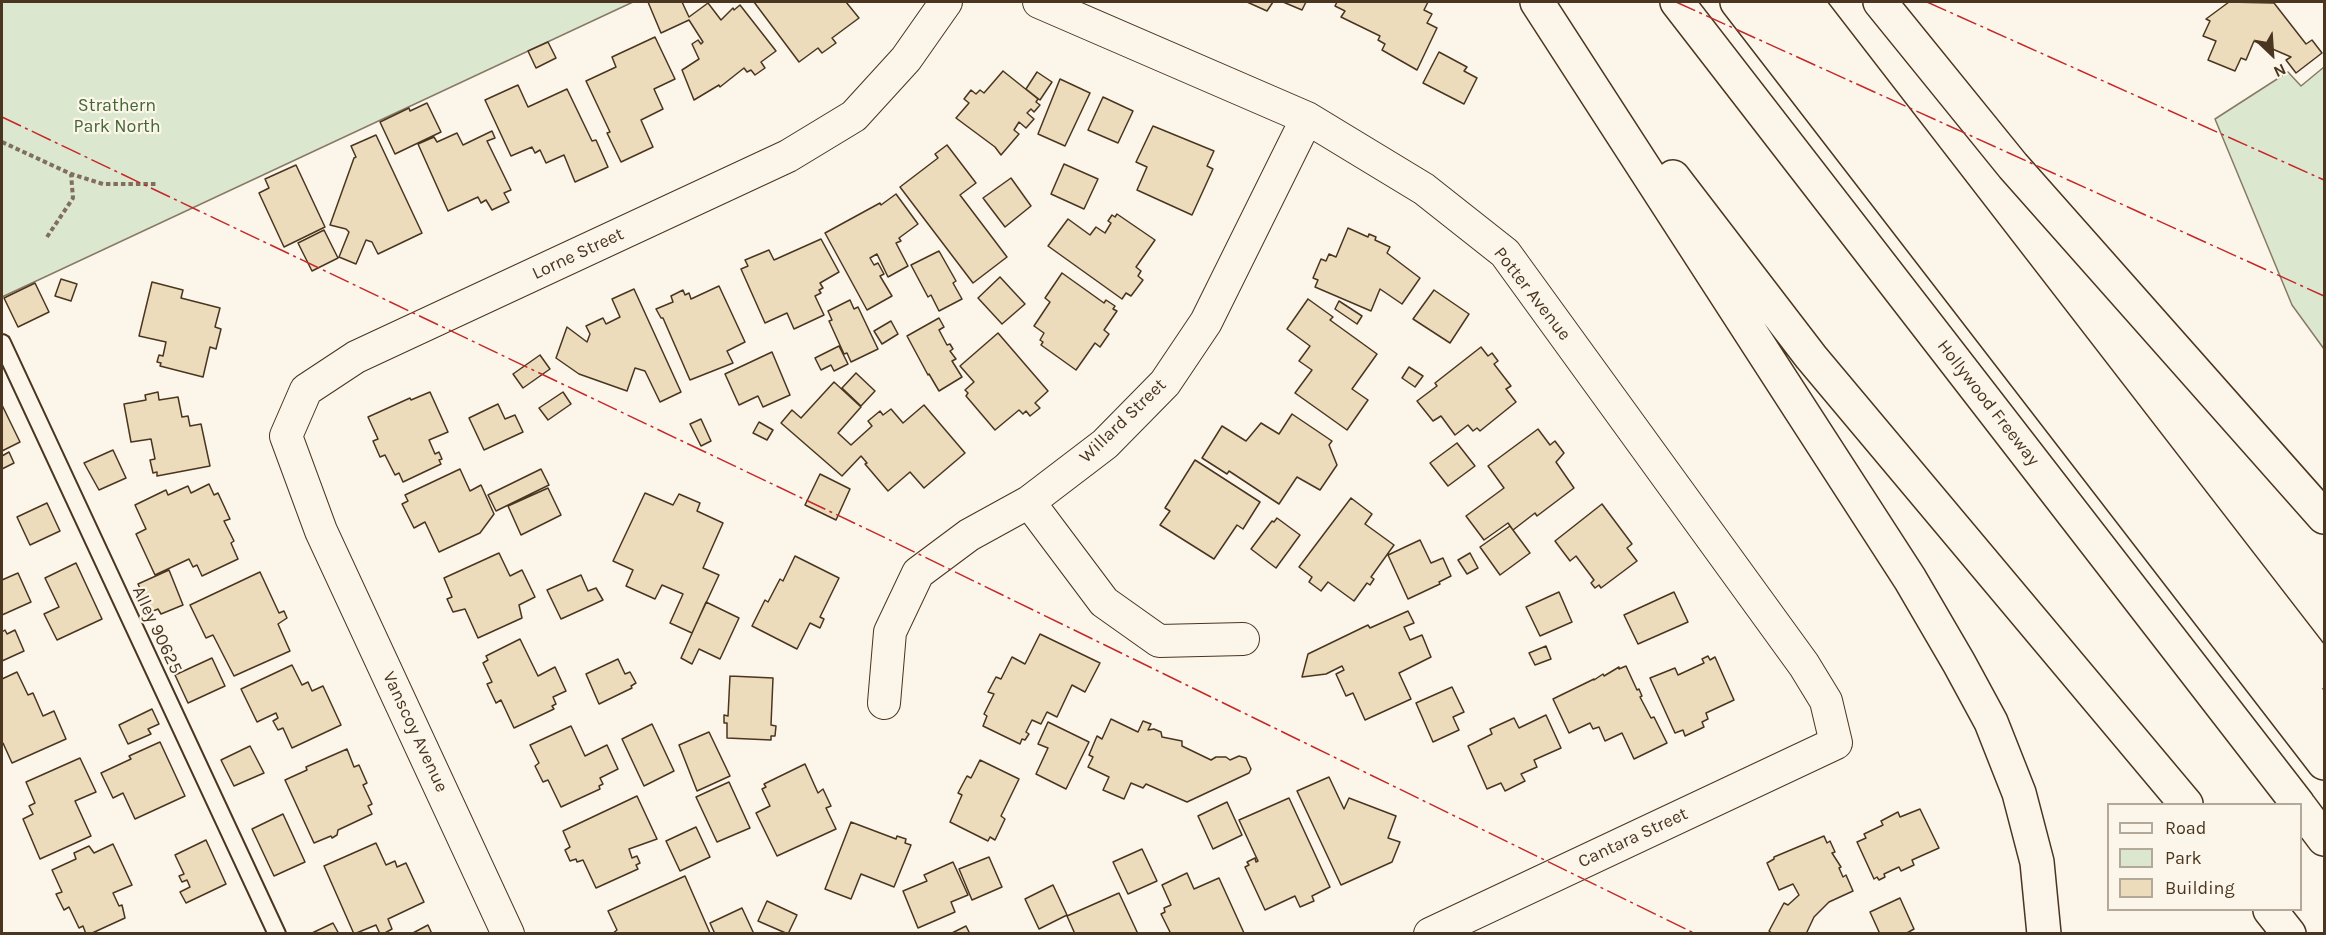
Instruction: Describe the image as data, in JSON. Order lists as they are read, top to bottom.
{
  "streets": {
    "highway": ["Hollywood Freeway"],
    "street": [
      "Lorne Street",
      "Potter Avenue",
      "Willard Street",
      "Vanscoy Avenue",
      "Cantara Street"
    ],
    "lane": ["Alley 90625"]
  },
  "crossings": [
    ["Lorne Street", "Vanscoy Avenue"],
    ["Potter Avenue", "Willard Street"],
    ["Potter Avenue", "Cantara Street"]
  ],
  "parks": ["Strathern Park North"],
  "legend": ["Road", "Park", "Building"],
  "north": "bottom right"
}
